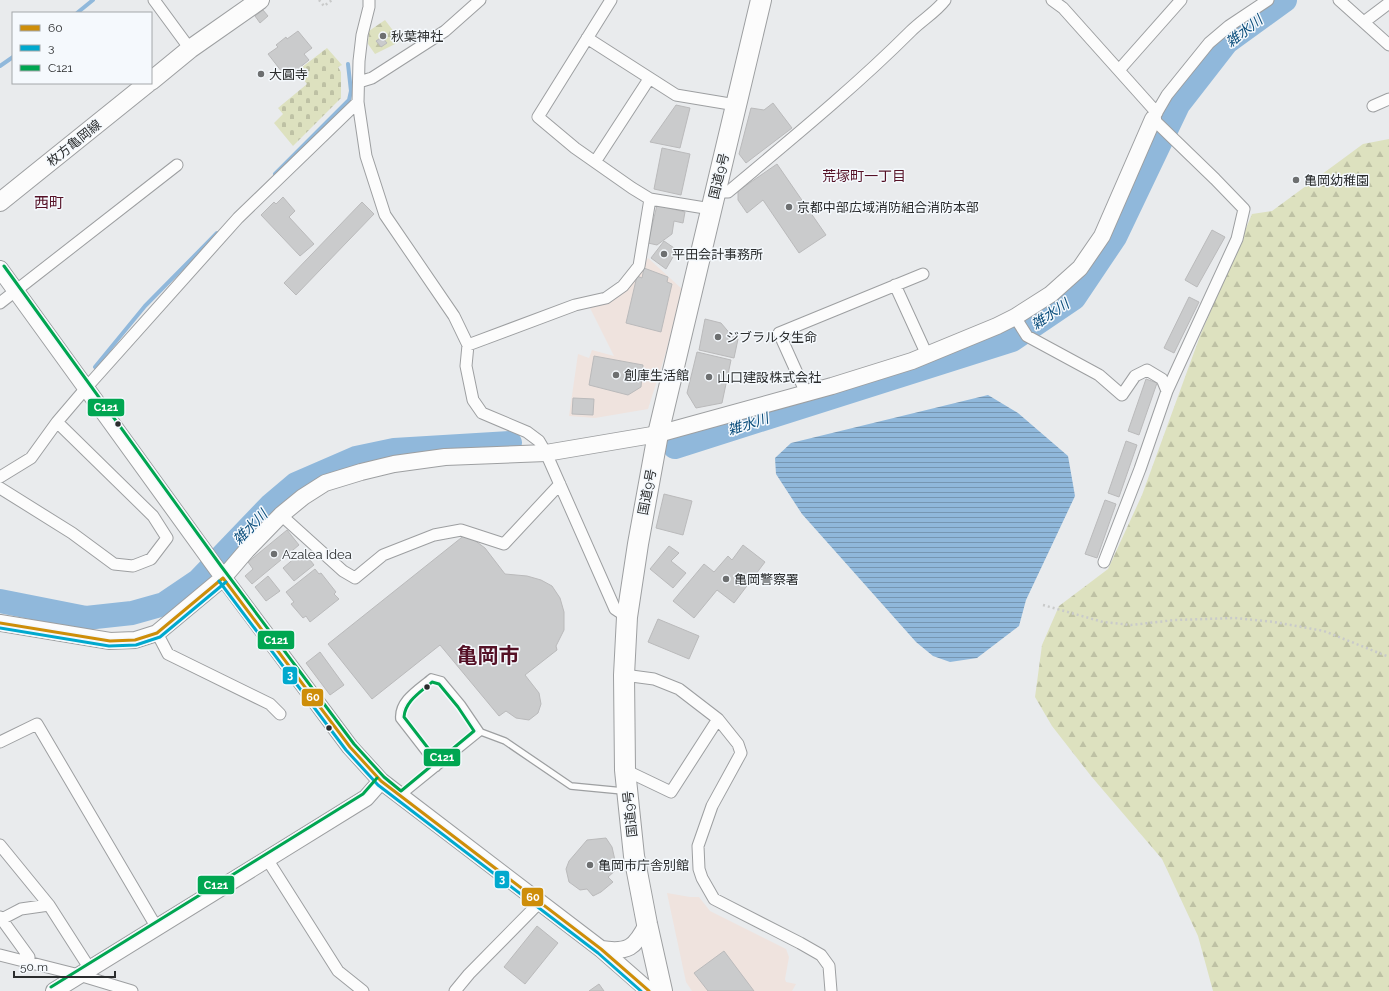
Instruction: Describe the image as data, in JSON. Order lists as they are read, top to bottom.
{
  "streets": {
    "highway": ["国道9号"],
    "main road": ["枚方亀岡線"]
  },
  "districts": ["荒塚町一丁目", "西町", "亀岡市"],
  "water": ["雑水川"],
  "places": [
    "秋葉神社",
    "大圓寺",
    "亀岡幼稚園",
    "京都中部広域消防組合消防本部",
    "平田会計事務所",
    "ジブラルタ生命",
    "創庫生活館",
    "山口建設株式会社",
    "Azalea Idea",
    "亀岡警察署",
    "亀岡市庁舎別館"
  ],
  "lines": ["transit line C121", "transit line 60", "transit line 3"],
  "legend": ["60", "3", "C121"],
  "scale_bar": "50 m"
}
